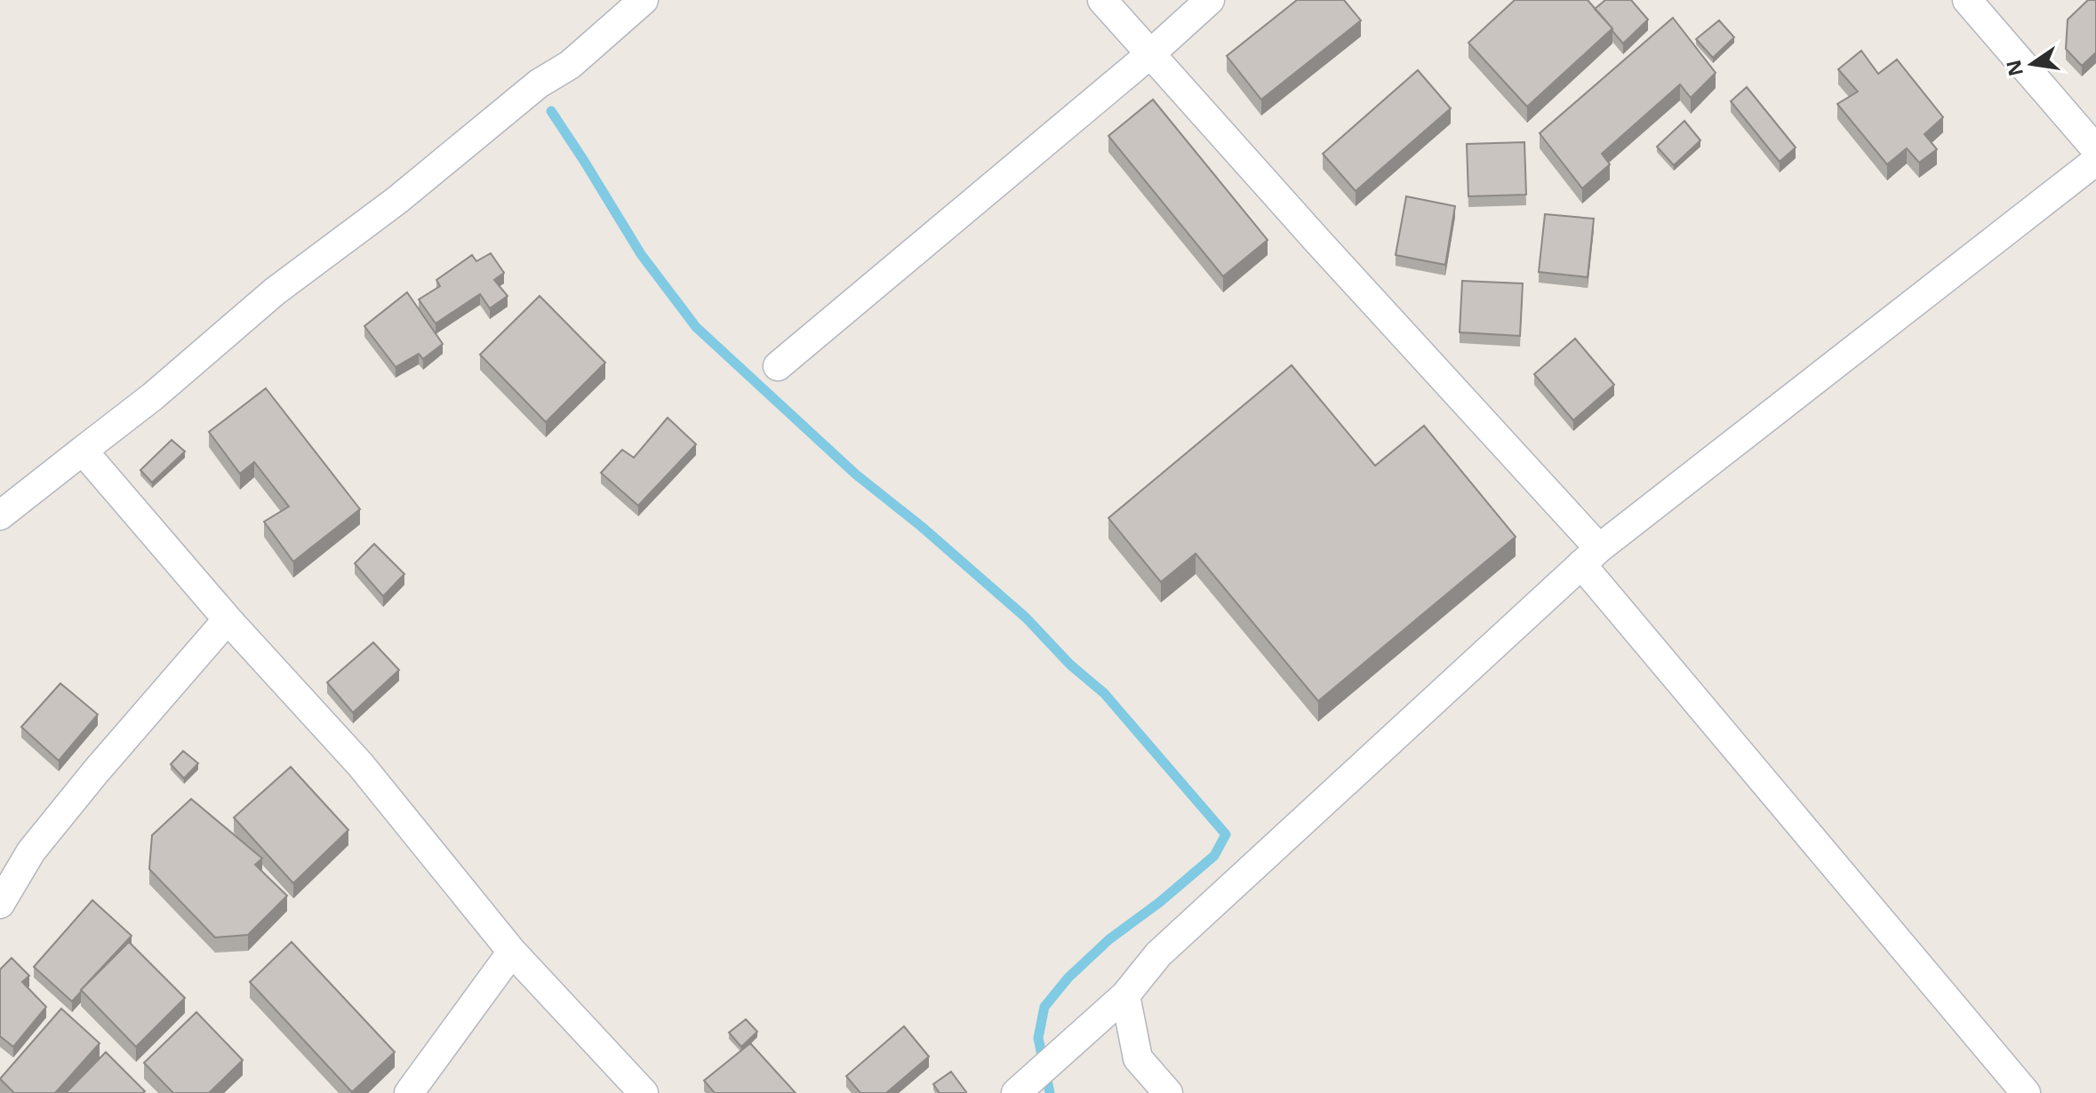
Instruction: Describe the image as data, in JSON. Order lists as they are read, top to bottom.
{
  "north": "left"
}
